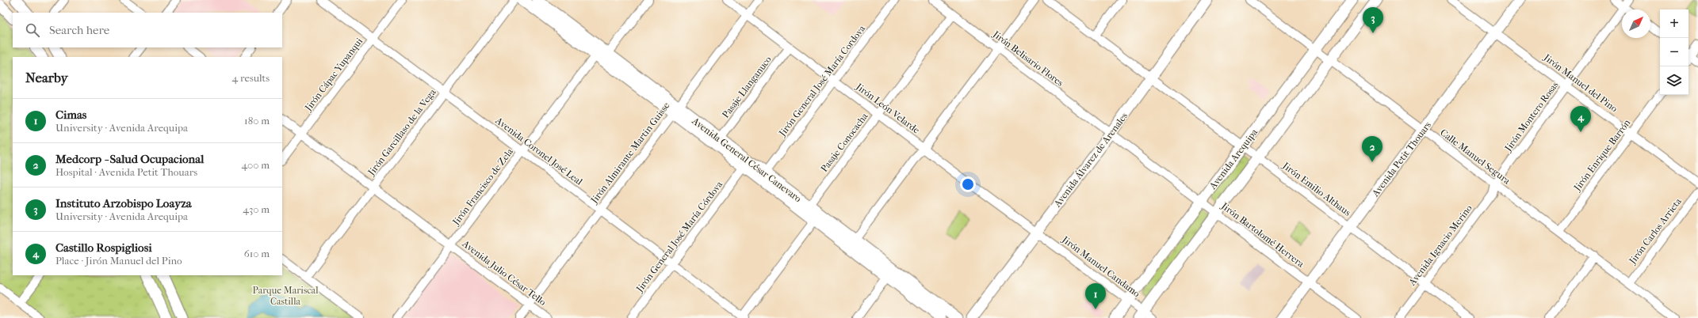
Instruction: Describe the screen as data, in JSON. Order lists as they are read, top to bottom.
{
  "streets": {
    "main road": [
      "Avenida Arequipa",
      "Avenida Petit Thouars",
      "Avenida General César Canevaro",
      "Avenida Álvarez de Arenales"
    ],
    "street": [
      "Jirón Belisario Flores",
      "Jirón Cápac Yupanqui",
      "Jirón General José María Cordova",
      "Jirón Manuel del Pino",
      "Pasaje Llanganuco",
      "Jirón León Velarde",
      "Jirón Montero Rosas",
      "Jirón Garcillaso de la Vega",
      "Pasaje Conocacha",
      "Avenida Coronel José Leal",
      "Jirón Almirante Martin Guisse",
      "Jirón Enrique Barrón",
      "Calle Manuel Segura",
      "Jirón Francisco de Zela",
      "Jirón Emilio Althaus",
      "Jirón Carlos Arrieta",
      "Jirón Bartolomé Herrera",
      "Jirón General José María Córdova",
      "Avenida Ignacio Merino",
      "Jirón Manuel Candamo",
      "Avenida Julio César Tello"
    ]
  },
  "crossings": [
    ["Jirón Belisario Flores", "Pasaje Conocacha"],
    ["Jirón Belisario Flores", "Avenida Álvarez de Arenales"],
    ["Jirón Belisario Flores", "Jirón Bartolomé Herrera"],
    ["Jirón Cápac Yupanqui", "Avenida Coronel José Leal"],
    ["Jirón Cápac Yupanqui", "Avenida Julio César Tello"],
    ["Jirón General José María Cordova", "Jirón León Velarde"],
    ["Jirón General José María Cordova", "Avenida General César Canevaro"],
    ["Jirón Manuel del Pino", "Jirón Montero Rosas"],
    ["Jirón Manuel del Pino", "Jirón Enrique Barrón"],
    ["Jirón Manuel del Pino", "Avenida Petit Thouars"],
    ["Pasaje Llanganuco", "Jirón León Velarde"],
    ["Pasaje Llanganuco", "Avenida General César Canevaro"],
    ["Jirón León Velarde", "Pasaje Conocacha"],
    ["Jirón León Velarde", "Jirón Almirante Martin Guisse"],
    ["Jirón León Velarde", "Avenida Álvarez de Arenales"],
    ["Jirón León Velarde", "Jirón Manuel Candamo"],
    ["Jirón Montero Rosas", "Calle Manuel Segura"],
    ["Jirón Montero Rosas", "Avenida Ignacio Merino"],
    ["Jirón Garcillaso de la Vega", "Avenida Coronel José Leal"],
    ["Jirón Garcillaso de la Vega", "Avenida Julio César Tello"],
    ["Pasaje Conocacha", "Avenida General César Canevaro"],
    ["Avenida Coronel José Leal", "Jirón Almirante Martin Guisse"],
    ["Avenida Coronel José Leal", "Jirón Francisco de Zela"],
    ["Avenida Coronel José Leal", "Jirón General José María Córdova"],
    ["Jirón Almirante Martin Guisse", "Avenida General César Canevaro"],
    ["Jirón Almirante Martin Guisse", "Avenida Julio César Tello"],
    ["Jirón Enrique Barrón", "Calle Manuel Segura"],
    ["Calle Manuel Segura", "Avenida Arequipa"],
    ["Calle Manuel Segura", "Avenida Petit Thouars"],
    ["Calle Manuel Segura", "Jirón Carlos Arrieta"],
    ["Calle Manuel Segura", "Avenida Ignacio Merino"],
    ["Avenida Arequipa", "Jirón Emilio Althaus"],
    ["Avenida Arequipa", "Jirón Bartolomé Herrera"],
    ["Avenida Arequipa", "Jirón Manuel Candamo"],
    ["Avenida Petit Thouars", "Jirón Emilio Althaus"],
    ["Avenida Petit Thouars", "Jirón Bartolomé Herrera"],
    ["Avenida General César Canevaro", "Jirón Francisco de Zela"],
    ["Avenida General César Canevaro", "Jirón General José María Córdova"],
    ["Avenida Álvarez de Arenales", "Jirón Emilio Althaus"],
    ["Avenida Álvarez de Arenales", "Jirón Bartolomé Herrera"],
    ["Avenida Álvarez de Arenales", "Jirón Manuel Candamo"],
    ["Jirón Francisco de Zela", "Avenida Julio César Tello"],
    ["Jirón Emilio Althaus", "Avenida Ignacio Merino"]
  ],
  "parks": ["Parque Mariscal Castilla"],
  "north": "top right",
  "page": {
    "pins": [
      "3",
      "4",
      "2",
      "1"
    ],
    "map_buttons": ["+", "−"],
    "search": "Search here",
    "heading": ["Nearby", "4 results"],
    "list": [
      {
        "mark": "1",
        "name": "Cimas",
        "note": "University · Avenida Arequipa",
        "value": "180 m"
      },
      {
        "mark": "2",
        "name": "Medcorp - Salud Ocupacional",
        "note": "Hospital · Avenida Petit Thouars",
        "value": "400 m"
      },
      {
        "mark": "3",
        "name": "Instituto Arzobispo Loayza",
        "note": "University · Avenida Arequipa",
        "value": "430 m"
      },
      {
        "mark": "4",
        "name": "Castillo Rospigliosi",
        "note": "Place · Jirón Manuel del Pino",
        "value": "610 m"
      }
    ]
  }
}
